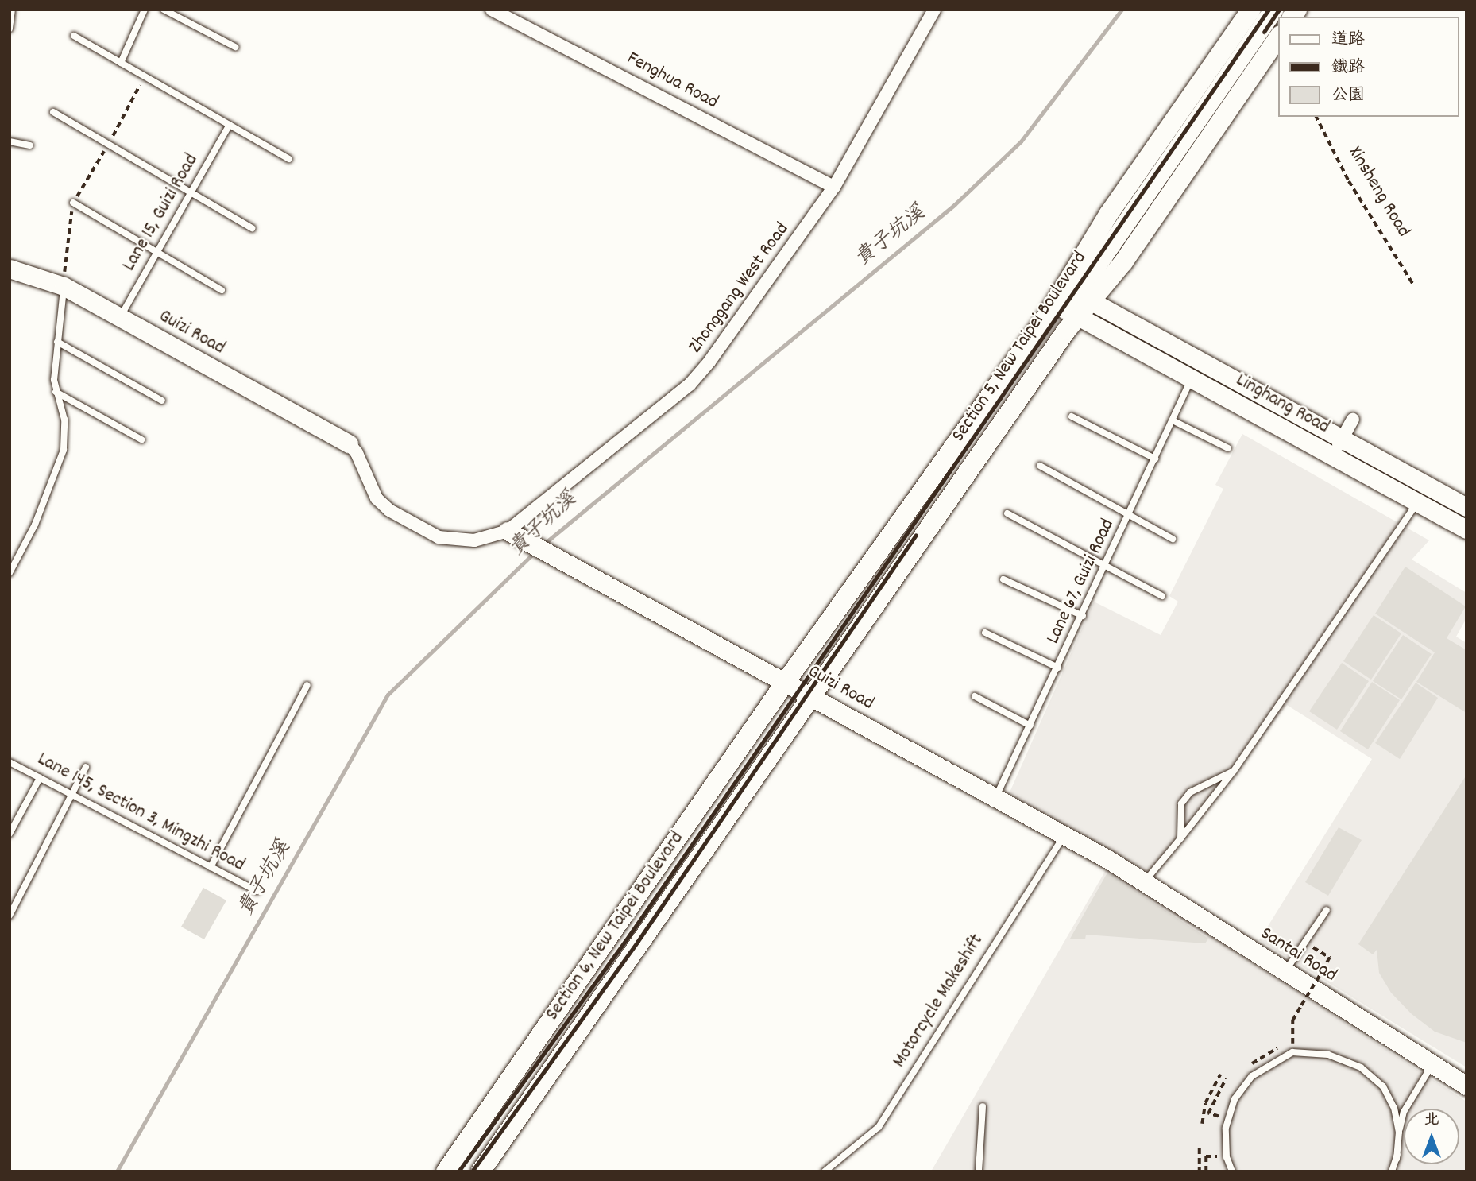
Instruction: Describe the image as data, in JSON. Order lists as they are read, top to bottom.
{
  "streets": {
    "main road": ["Section 5, New Taipei Boulevard", "Section 6, New Taipei Boulevard"],
    "street": [
      "Fenghua Road",
      "Zhonggang West Road",
      "Guizi Road",
      "Linghang Road",
      "Santai Road"
    ],
    "lane": [
      "Lane 15, Guizi Road",
      "Lane 67, Guizi Road",
      "Lane 145, Section 3, Mingzhi Road",
      "Motorcycle Makeshift"
    ],
    "path": ["Xinsheng Road"]
  },
  "crossings": [
    ["Fenghua Road", "Zhonggang West Road"],
    ["Lane 15, Guizi Road", "Guizi Road"],
    ["Zhonggang West Road", "Guizi Road"],
    ["Guizi Road", "Section 5, New Taipei Boulevard"],
    ["Guizi Road", "Lane 67, Guizi Road"],
    ["Guizi Road", "Section 6, New Taipei Boulevard"],
    ["Guizi Road", "Santai Road"],
    ["Guizi Road", "Motorcycle Makeshift"],
    ["Section 5, New Taipei Boulevard", "Linghang Road"],
    ["Section 5, New Taipei Boulevard", "Section 6, New Taipei Boulevard"],
    ["Linghang Road", "Lane 67, Guizi Road"]
  ],
  "water": ["貴子坑溪"],
  "legend": ["道路", "鐵路", "公園"],
  "north": "top"
}
